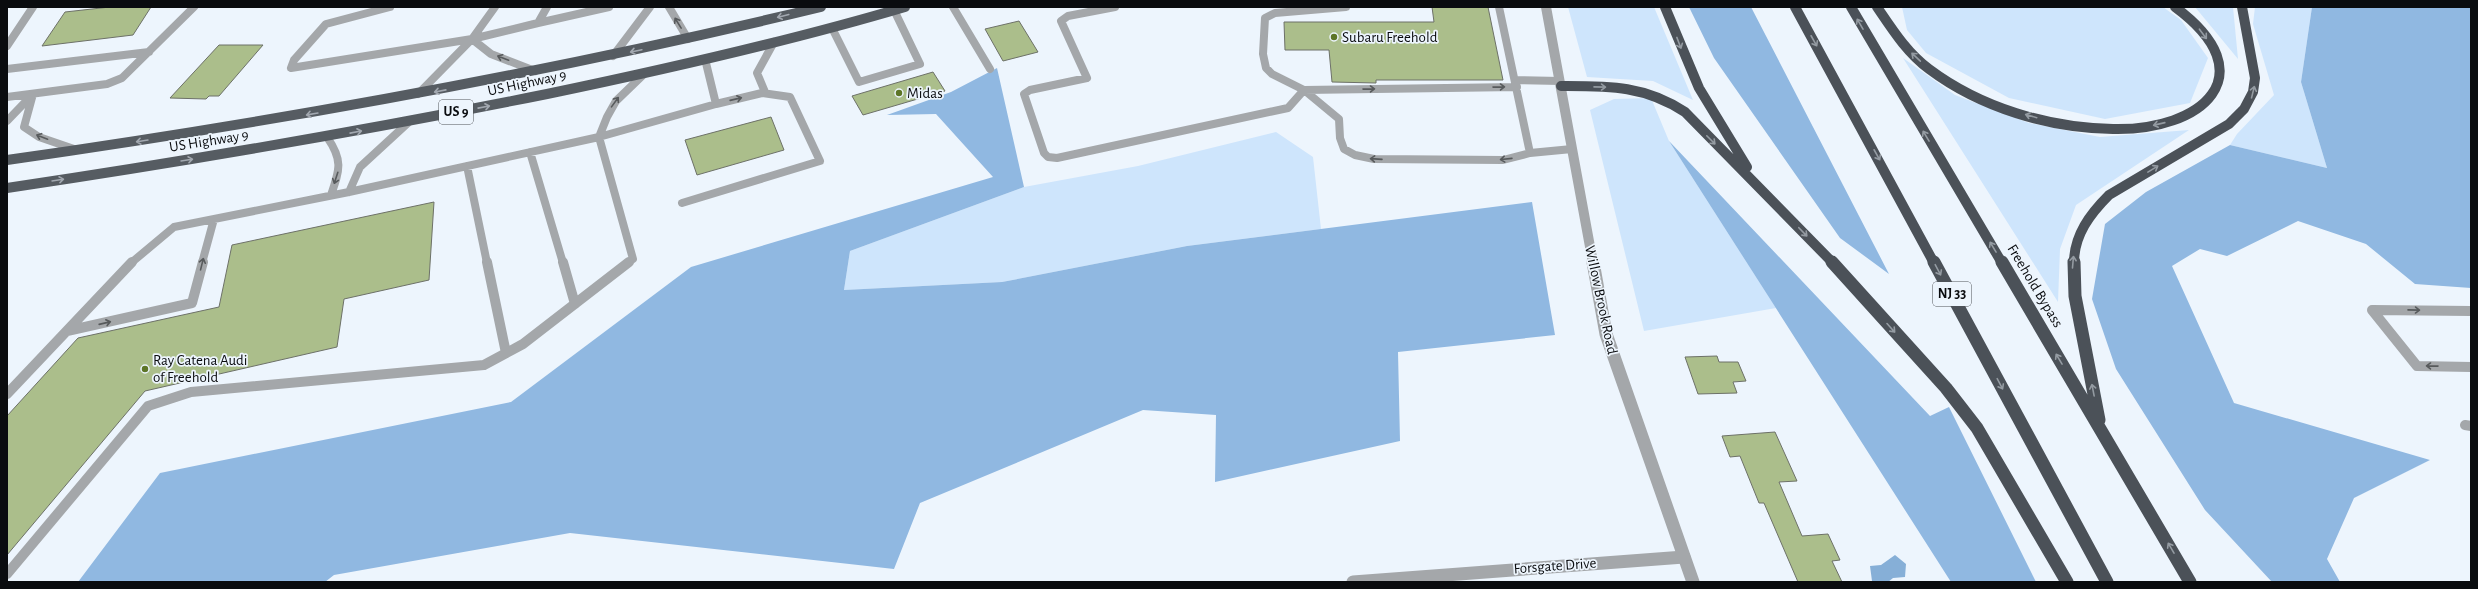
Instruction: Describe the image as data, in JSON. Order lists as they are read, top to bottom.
{
  "streets": {
    "highway": [
      "US Highway 9",
      "US 9",
      "Freehold Bypass",
      "NJ 33"
    ],
    "street": ["Willow Brook Road", "Forsgate Drive"]
  },
  "crossings": [
    ["Willow Brook Road", "Forsgate Drive"]
  ],
  "places": ["Subaru Freehold", "Midas", "Ray Catena Audi of Freehold"]
}
